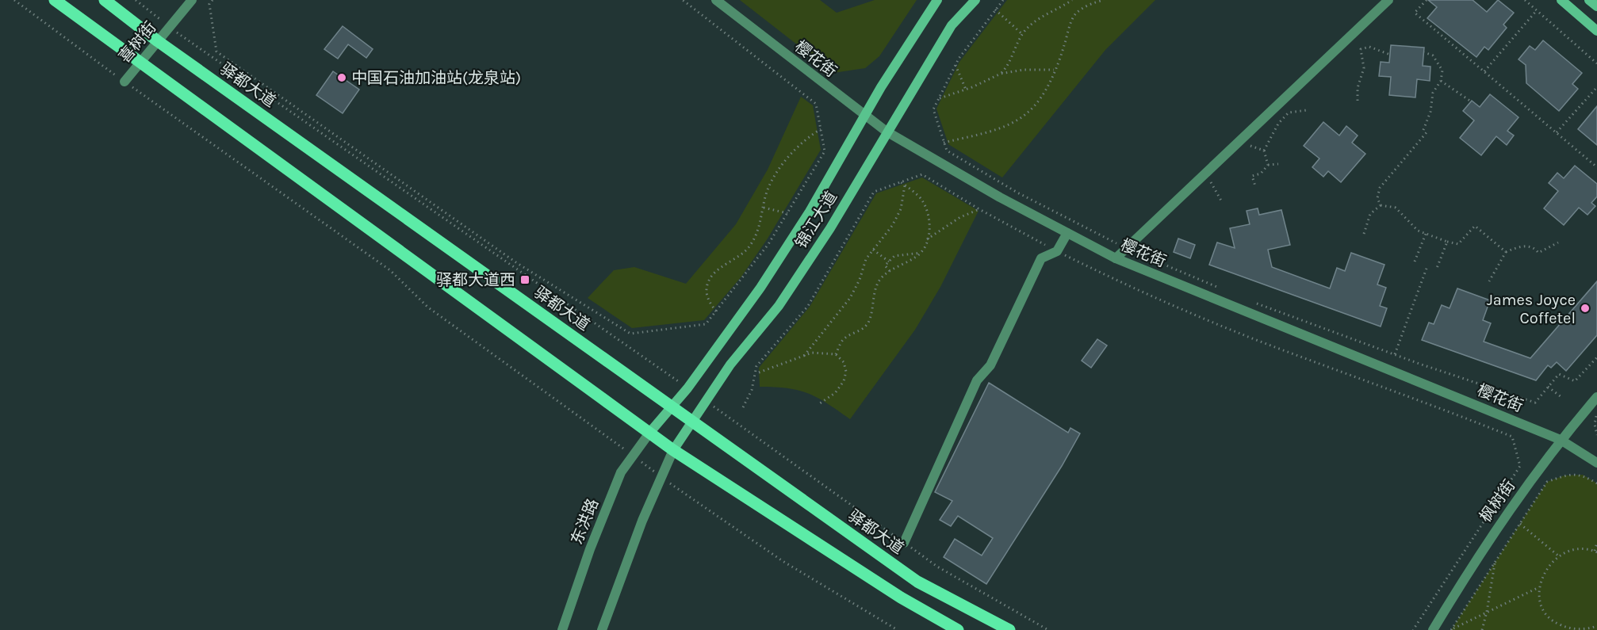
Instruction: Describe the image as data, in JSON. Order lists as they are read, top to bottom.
{
  "streets": {
    "main road": ["驿都大道", "锦江大道"],
    "street": [
      "喜树街",
      "樱花街",
      "枫树街",
      "东洪路"
    ]
  },
  "crossings": [
    ["喜树街", "驿都大道"],
    ["樱花街", "锦江大道"],
    ["樱花街", "枫树街"],
    ["驿都大道", "锦江大道"],
    ["锦江大道", "东洪路"]
  ],
  "places": {
    "other": ["中国石油加油站(龙泉站)", "James Joyce Coffetel"],
    "transit": ["驿都大道西"]
  }
}
